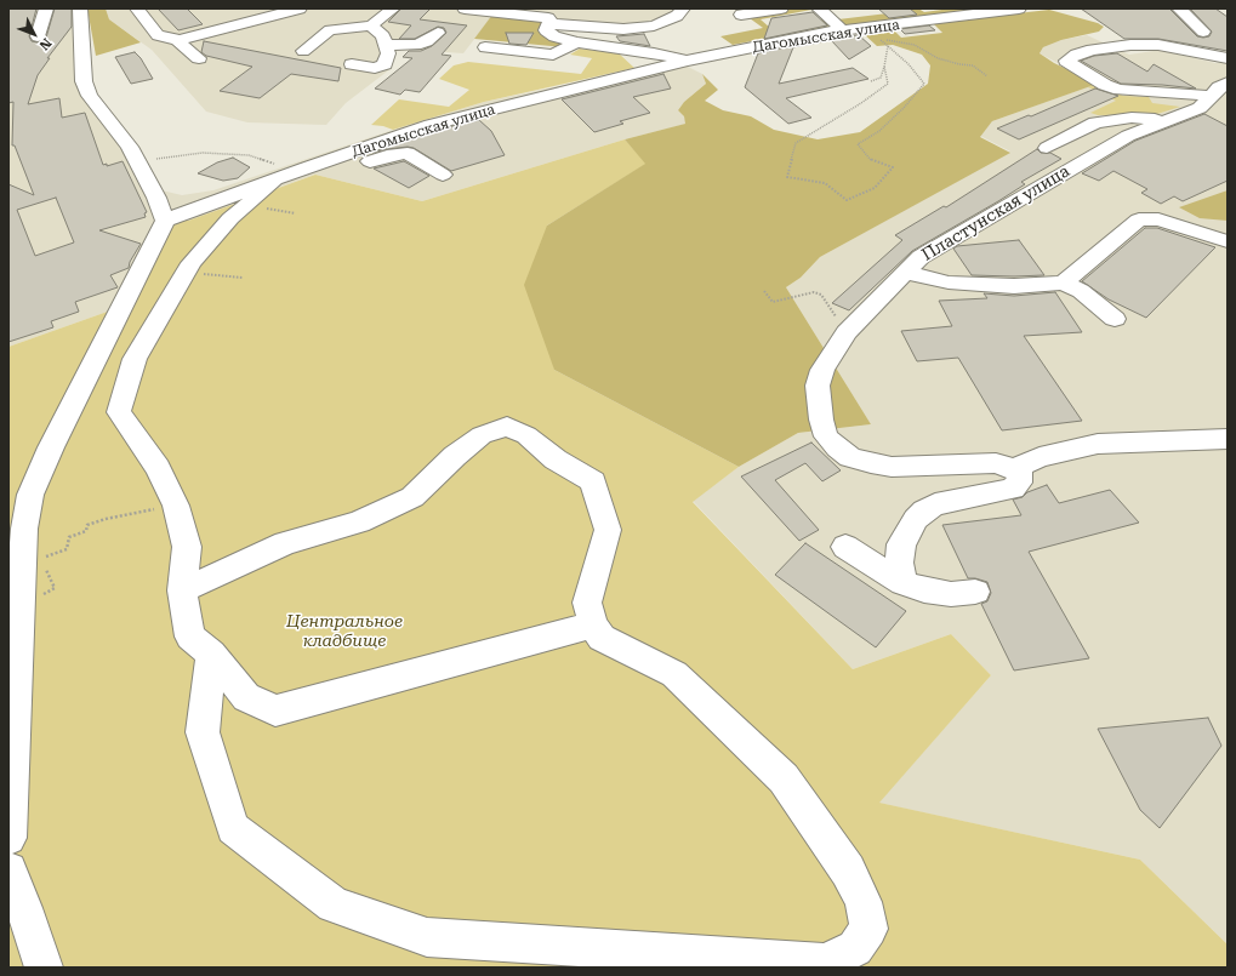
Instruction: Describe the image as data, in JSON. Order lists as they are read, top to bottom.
{
  "streets": {
    "street": ["Дагомысская улица", "Пластунская улица"]
  },
  "parks": ["Центральное кладбище"],
  "north": "bottom right"
}
